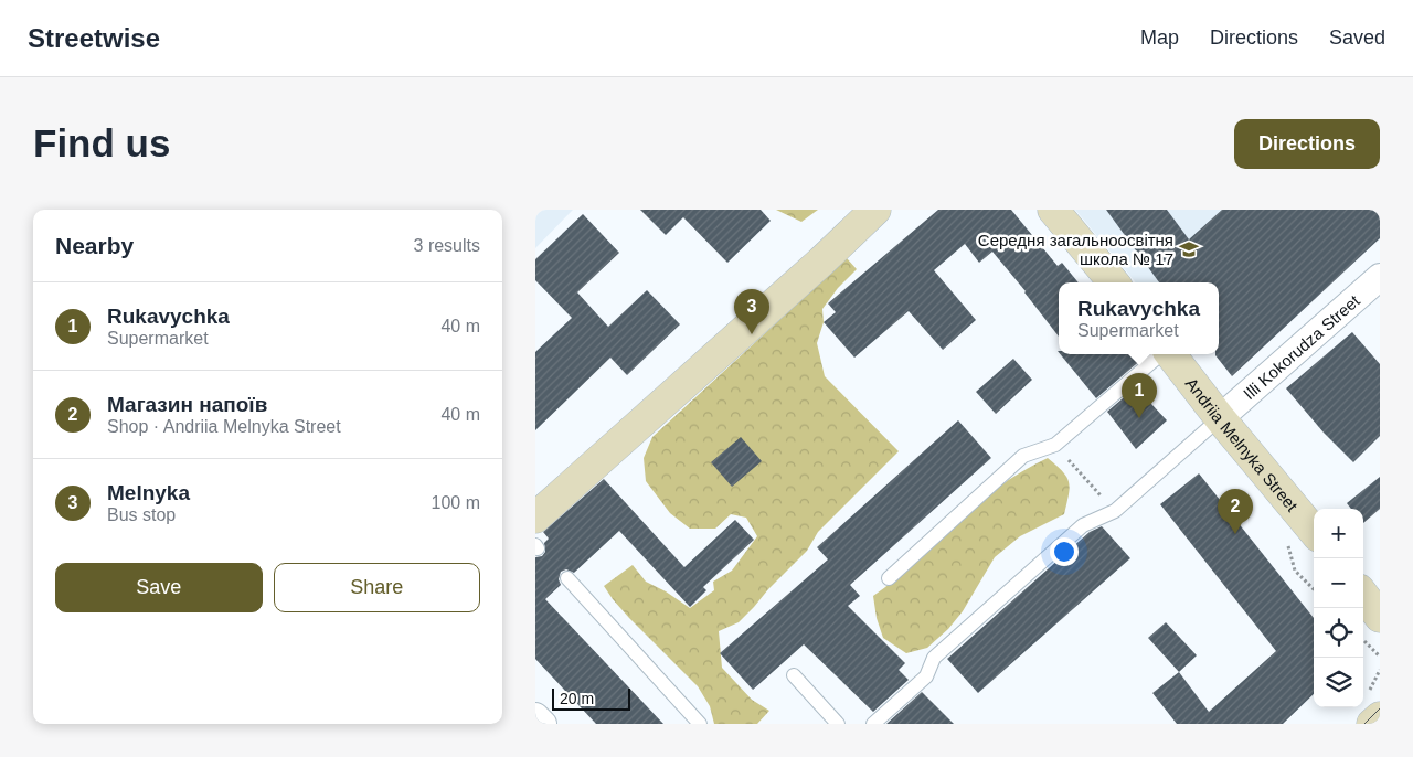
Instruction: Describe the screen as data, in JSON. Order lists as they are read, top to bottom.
{
  "streets": {
    "main road": ["Andriia Melnyka Street"],
    "street": ["Illi Kokorudza Street"]
  },
  "crossings": [
    ["Illi Kokorudza Street", "Andriia Melnyka Street"]
  ],
  "places": {
    "school or university": ["Середня загальноосвітня школа № 17"]
  },
  "scale_bar": "20 m",
  "page": {
    "header": "Streetwise",
    "nav": ["Map", "Directions", "Saved"],
    "buttons": [
      "Directions",
      ["Save", "Share"]
    ],
    "title": "Find us",
    "heading": ["Nearby", "3 results"],
    "list": [
      {
        "mark": "1",
        "name": "Rukavychka",
        "note": "Supermarket",
        "value": "40 m"
      },
      {
        "mark": "2",
        "name": "Магазин напоїв",
        "note": "Shop · Andriia Melnyka Street",
        "value": "40 m"
      },
      {
        "mark": "3",
        "name": "Melnyka",
        "note": "Bus stop",
        "value": "100 m"
      }
    ],
    "popup": ["Rukavychka", "Supermarket"],
    "pins": ["3", "1", "2"],
    "map_buttons": ["+", "−"],
    "scale": "20 m"
  }
}
